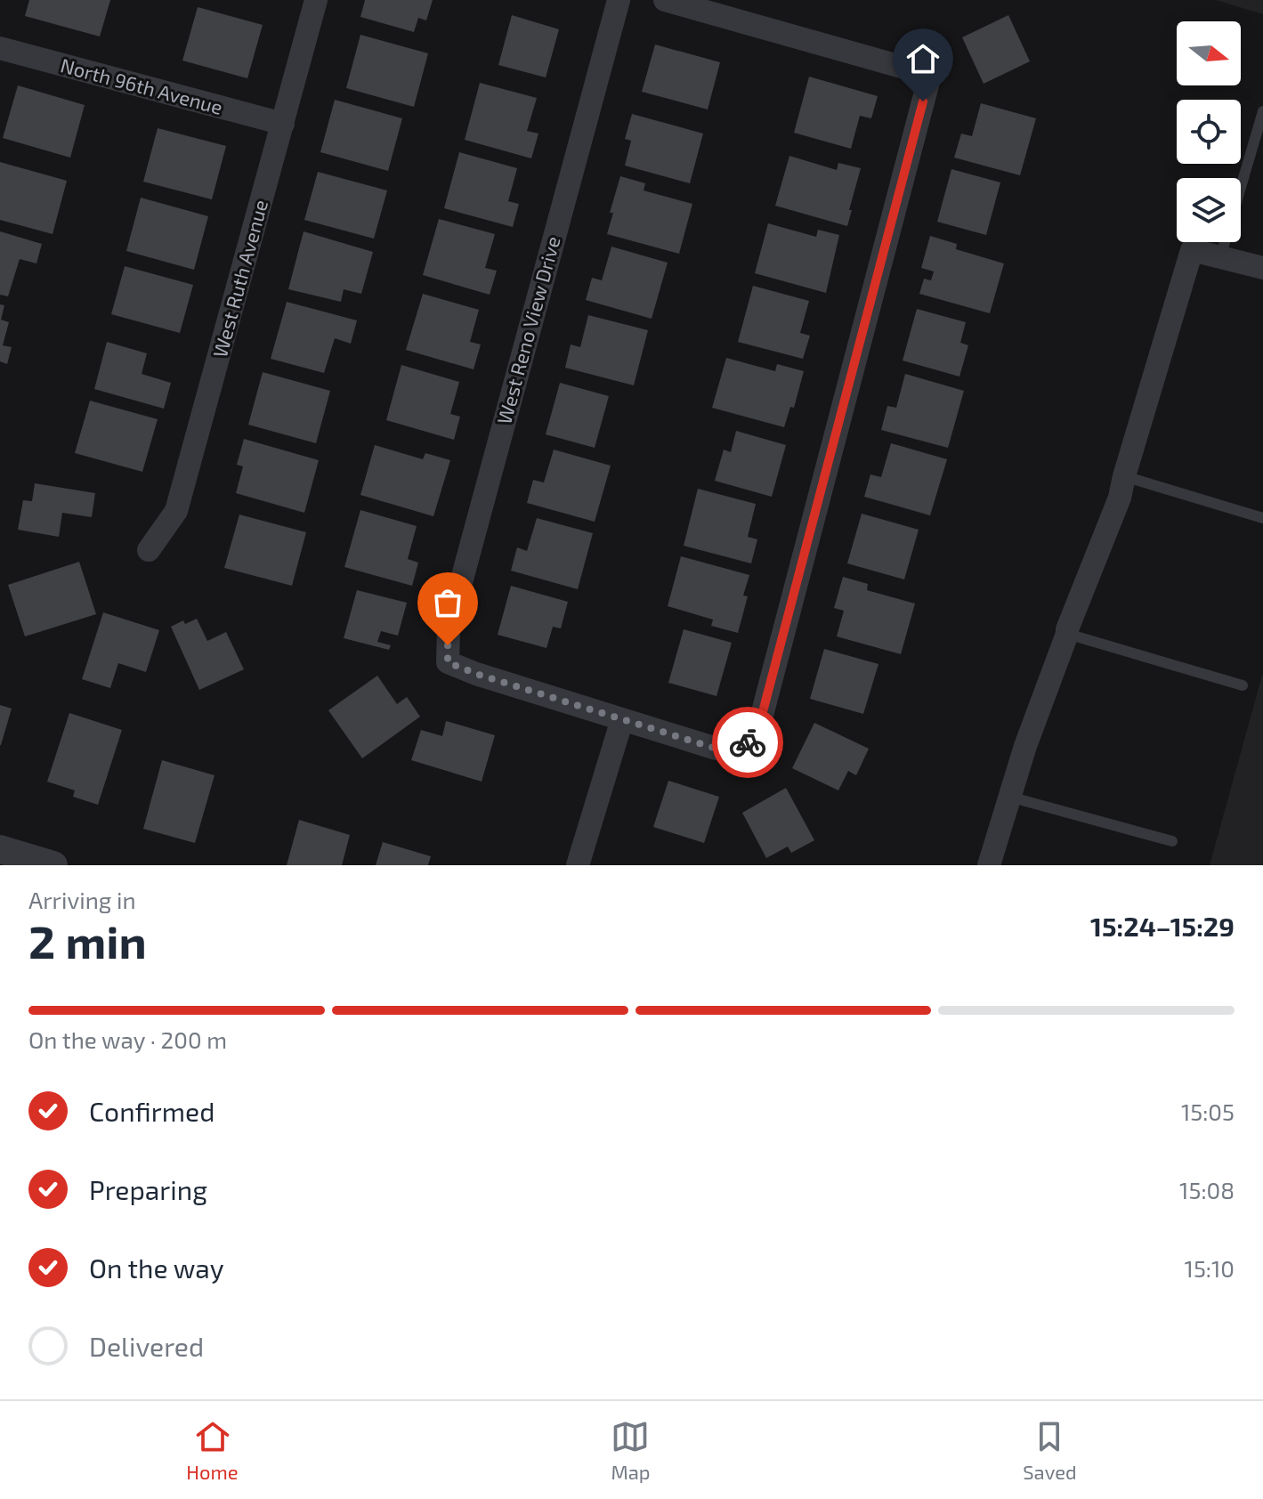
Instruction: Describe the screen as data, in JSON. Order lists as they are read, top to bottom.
{
  "streets": {
    "street": ["North 96th Avenue", "West Ruth Avenue", "West Reno View Drive"]
  },
  "crossings": [
    ["North 96th Avenue", "West Ruth Avenue"]
  ],
  "north": "right",
  "page": {
    "heading": ["2 min", "Arriving in", "15:24–15:29"],
    "bar": "On the way · 200 m",
    "list": [
      ["Confirmed", "15:05"],
      ["Preparing", "15:08"],
      ["On the way", "15:10"],
      "Delivered"
    ],
    "tabs": ["Home", "Map", "Saved"]
  }
}
